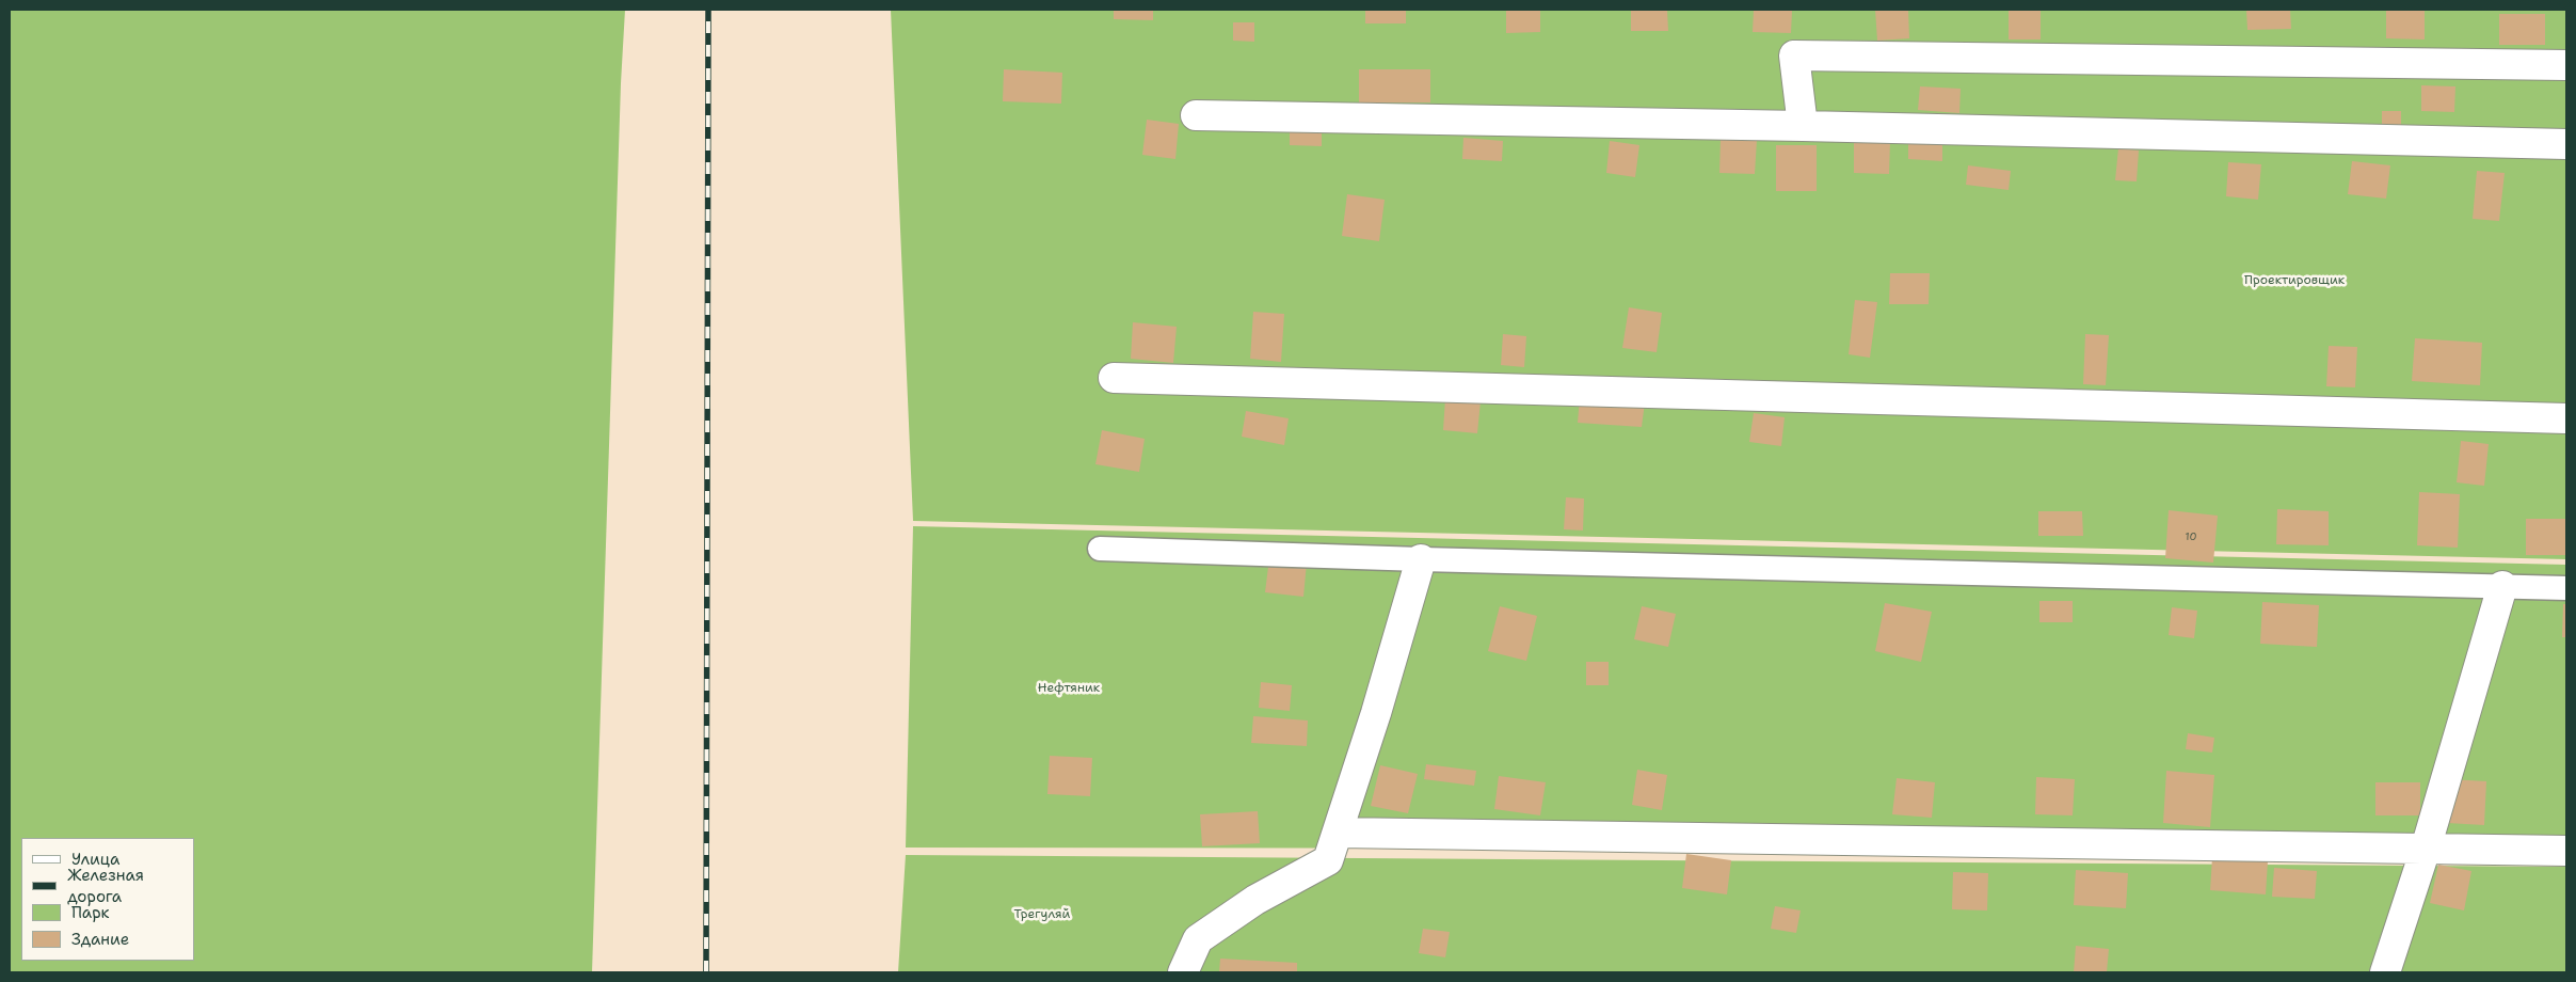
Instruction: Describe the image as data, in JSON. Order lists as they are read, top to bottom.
{
  "parks": ["Проектировщик", "Нефтяник", "Трегуляй"],
  "house_numbers": ["10"],
  "legend": [
    "Улица",
    "Железная дорога",
    "Парк",
    "Здание"
  ]
}
